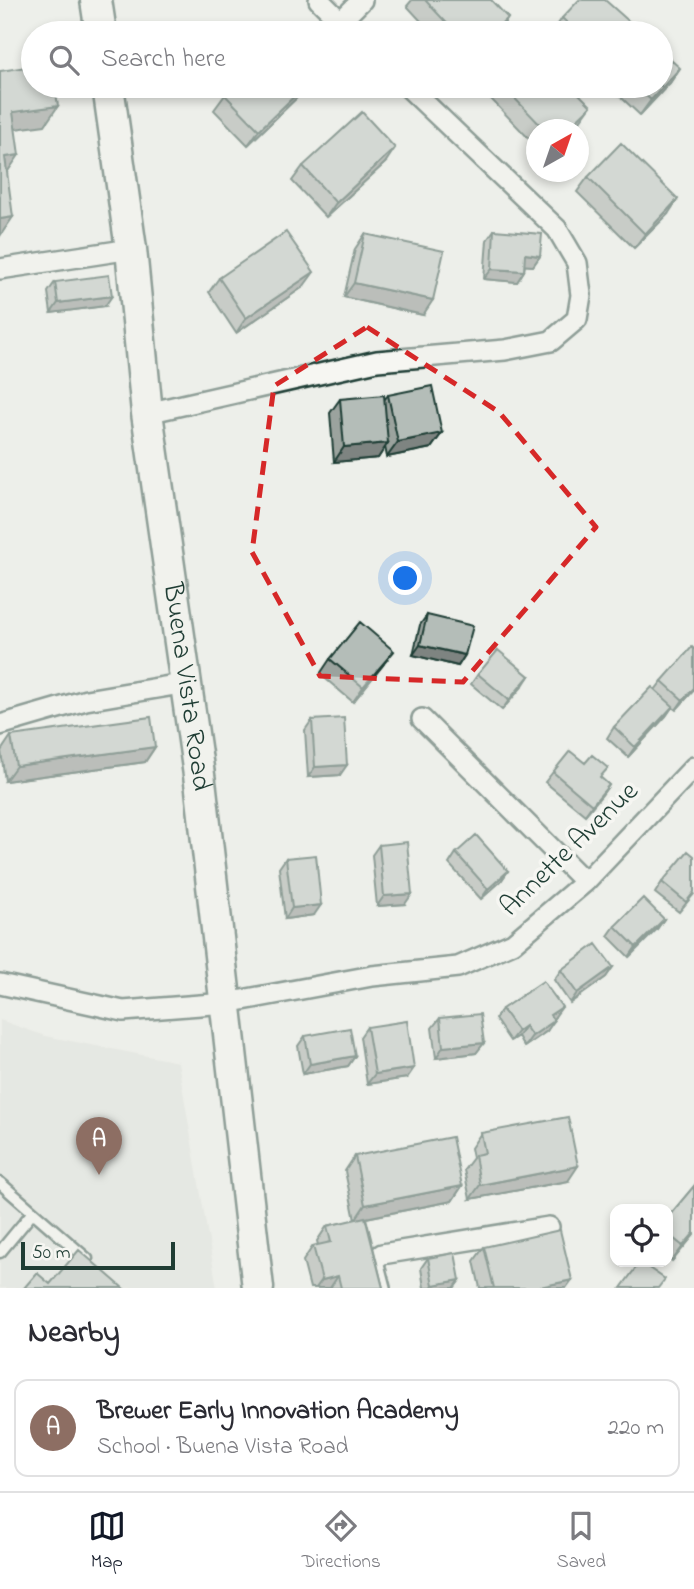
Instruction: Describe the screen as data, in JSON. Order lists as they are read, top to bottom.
{
  "streets": {
    "main road": ["Buena Vista Road"],
    "street": ["Annette Avenue"]
  },
  "crossings": [
    ["Buena Vista Road", "Annette Avenue"]
  ],
  "scale_bar": "50 m",
  "north": "top right",
  "page": {
    "search": "Search here",
    "pins": "A",
    "scale": "50 m",
    "heading": "Nearby",
    "list": [
      {
        "mark": "A",
        "name": "Brewer Early Innovation Academy",
        "note": "School · Buena Vista Road",
        "value": "220 m"
      }
    ],
    "nav": ["Map", "Directions", "Saved"]
  }
}
